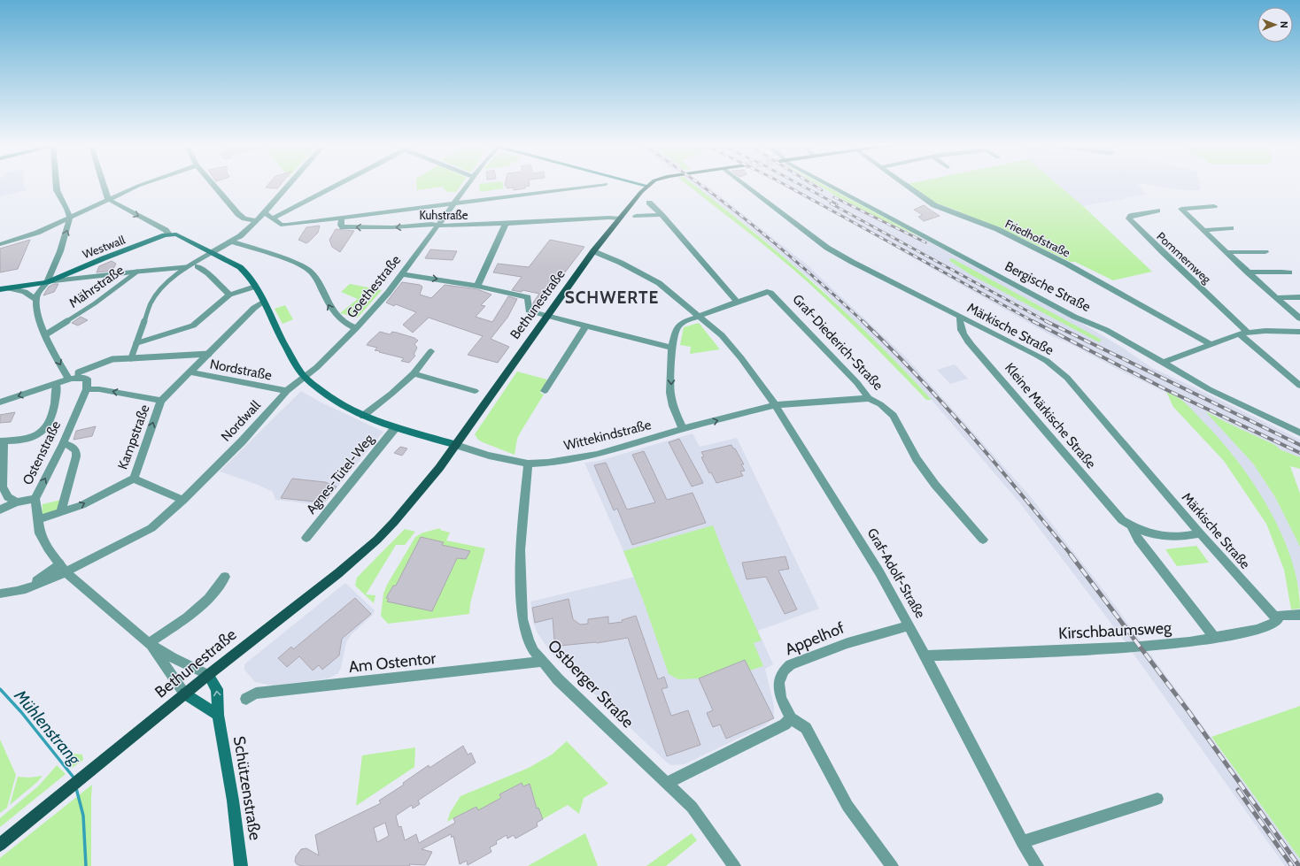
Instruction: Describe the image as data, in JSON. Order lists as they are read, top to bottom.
{
  "streets": {
    "main road": [
      "Westwall",
      "Bethunestraße",
      "Wittekindstraße",
      "Schützenstraße"
    ],
    "street": [
      "Kuhstraße",
      "Friedhofstraße",
      "Pommernweg",
      "Mährstraße",
      "Goethestraße",
      "Bergische Straße",
      "Märkische Straße",
      "Graf-Diederich-Straße",
      "Nordstraße",
      "Kleine Märkische Straße",
      "Nordwall",
      "Kampstraße",
      "Ostenstraße",
      "Agnes-Tütel-Weg",
      "Graf-Adolf-Straße",
      "Kirschbaumsweg",
      "Appelhof",
      "Am Ostentor",
      "Ostberger Straße"
    ]
  },
  "crossings": [
    ["Kuhstraße", "Goethestraße"],
    ["Kuhstraße", "Bethunestraße"],
    ["Goethestraße", "Nordwall"],
    ["Goethestraße", "Wittekindstraße"],
    ["Bethunestraße", "Wittekindstraße"],
    ["Bethunestraße", "Ostenstraße"],
    ["Bethunestraße", "Graf-Adolf-Straße"],
    ["Bethunestraße", "Schützenstraße"],
    ["Märkische Straße", "Kleine Märkische Straße"],
    ["Märkische Straße", "Kirschbaumsweg"],
    ["Graf-Diederich-Straße", "Wittekindstraße"],
    ["Graf-Diederich-Straße", "Graf-Adolf-Straße"],
    ["Nordstraße", "Nordwall"],
    ["Nordstraße", "Kampstraße"],
    ["Kleine Märkische Straße", "Kirschbaumsweg"],
    ["Nordwall", "Wittekindstraße"],
    ["Nordwall", "Ostenstraße"],
    ["Wittekindstraße", "Agnes-Tütel-Weg"],
    ["Wittekindstraße", "Graf-Adolf-Straße"],
    ["Wittekindstraße", "Ostberger Straße"],
    ["Kampstraße", "Ostenstraße"],
    ["Ostenstraße", "Schützenstraße"],
    ["Graf-Adolf-Straße", "Kirschbaumsweg"],
    ["Graf-Adolf-Straße", "Appelhof"],
    ["Am Ostentor", "Ostberger Straße"]
  ],
  "one_way": ["Kampstraße"],
  "districts": ["SCHWERTE"],
  "water": ["Mühlenstrang"],
  "north": "right"
}
